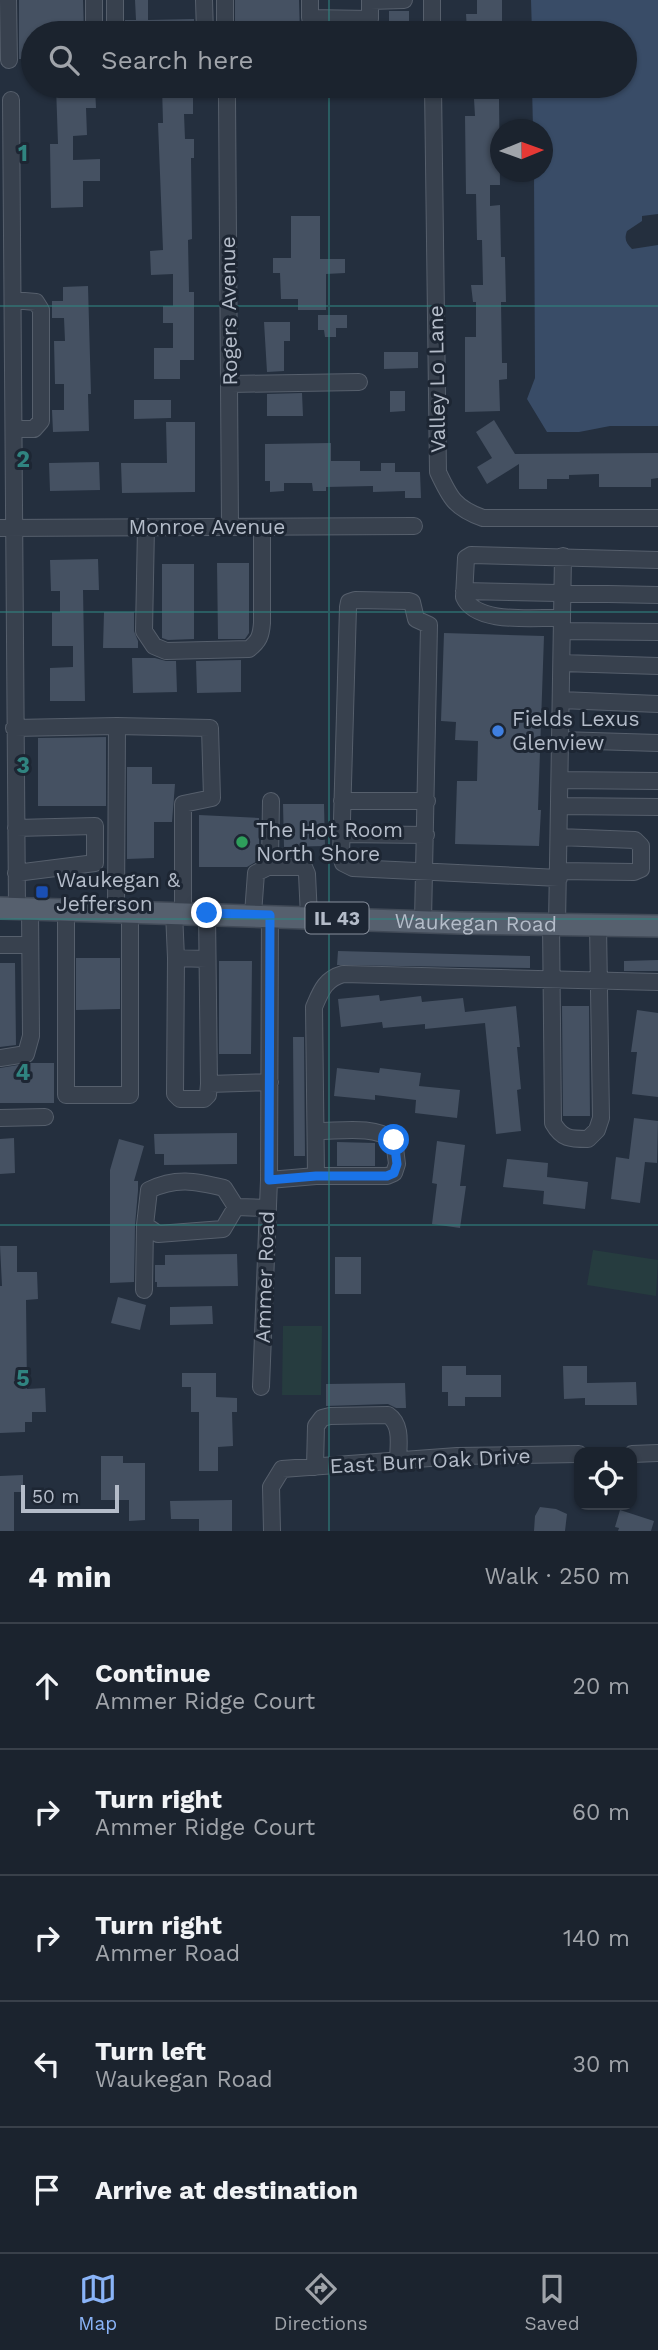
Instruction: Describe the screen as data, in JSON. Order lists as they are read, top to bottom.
{
  "streets": {
    "main road": ["IL 43", "Waukegan Road"],
    "street": [
      "Rogers Avenue",
      "Valley Lo Lane",
      "Monroe Avenue",
      "Ammer Road",
      "East Burr Oak Drive"
    ]
  },
  "crossings": [
    ["Rogers Avenue", "Monroe Avenue"],
    ["Waukegan Road", "Ammer Road"]
  ],
  "places": {
    "other": ["Fields Lexus Glenview", "The Hot Room North Shore"],
    "transit": ["Waukegan & Jefferson"]
  },
  "scale_bar": "50 m",
  "north": "right",
  "page": {
    "search": "Search here",
    "scale": "50 m",
    "heading": ["4 min", "Walk · 250 m"],
    "list": [
      ["Continue", "Ammer Ridge Court", "20 m"],
      ["Turn right", "Ammer Ridge Court", "60 m"],
      ["Turn right", "Ammer Road", "140 m"],
      ["Turn left", "Waukegan Road", "30 m"],
      "Arrive at destination"
    ],
    "nav": ["Map", "Directions", "Saved"]
  },
  "grid": {
    "rows": [
      "1",
      "2",
      "3",
      "4",
      "5"
    ]
  }
}
